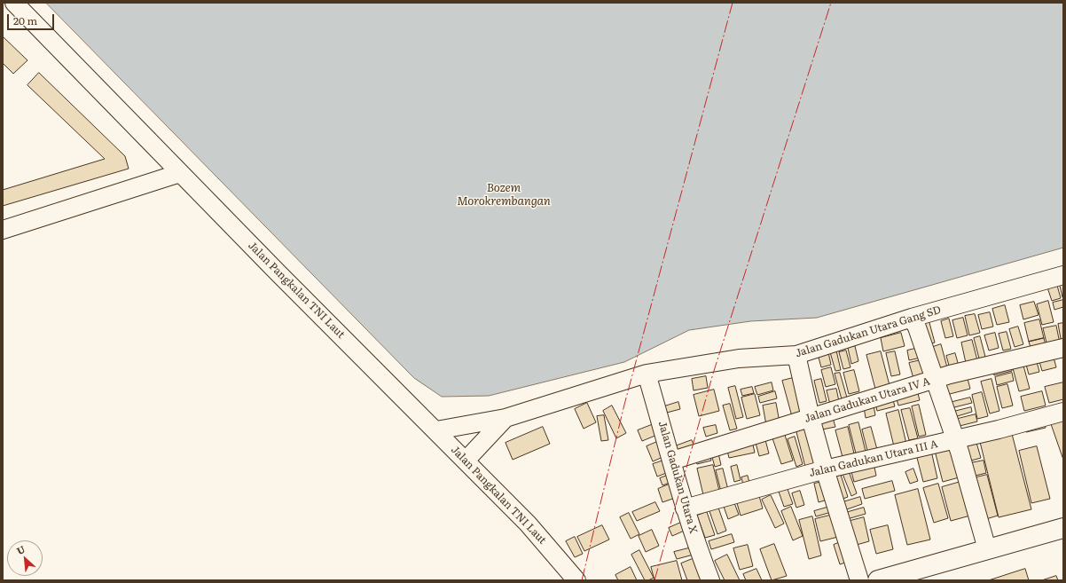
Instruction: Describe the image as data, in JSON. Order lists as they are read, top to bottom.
{
  "streets": {
    "street": [
      "Jalan Pangkalan TNI Laut",
      "Jalan Gadukan Utara Gang SD",
      "Jalan Gadukan Utara IV A",
      "Jalan Gadukan Utara III A",
      "Jalan Gadukan Utara X"
    ]
  },
  "crossings": [
    ["Jalan Pangkalan TNI Laut", "Jalan Gadukan Utara Gang SD"],
    ["Jalan Gadukan Utara Gang SD", "Jalan Gadukan Utara X"],
    ["Jalan Gadukan Utara IV A", "Jalan Gadukan Utara X"],
    ["Jalan Gadukan Utara III A", "Jalan Gadukan Utara X"]
  ],
  "water": ["Bozem Morokrembangan"],
  "scale_bar": "20 m",
  "north": "top left"
}
